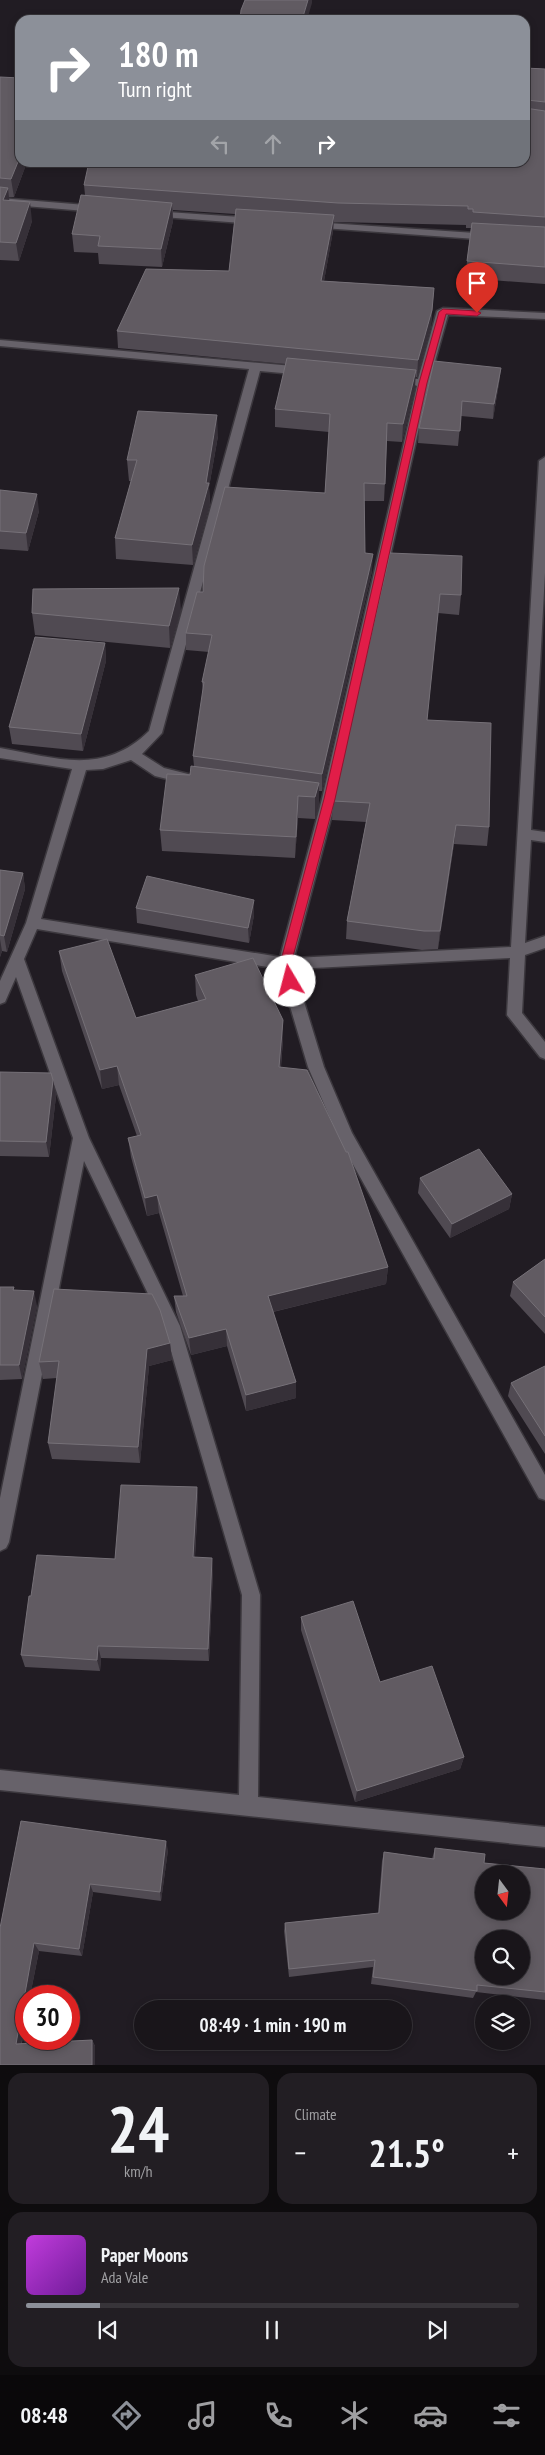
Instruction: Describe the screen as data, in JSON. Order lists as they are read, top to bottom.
{
  "north": "bottom",
  "page": {
    "turn": ["180 m", "Turn right"],
    "limit": "30",
    "trip": "08:49 · 1 min · 190 m",
    "tile": [
      ["24", "km/h"],
      "Climate"
    ],
    "heat": ["−", "21.5°", "+"],
    "song": ["Paper Moons", "Ada Vale"],
    "tabs": "08:48"
  }
}
